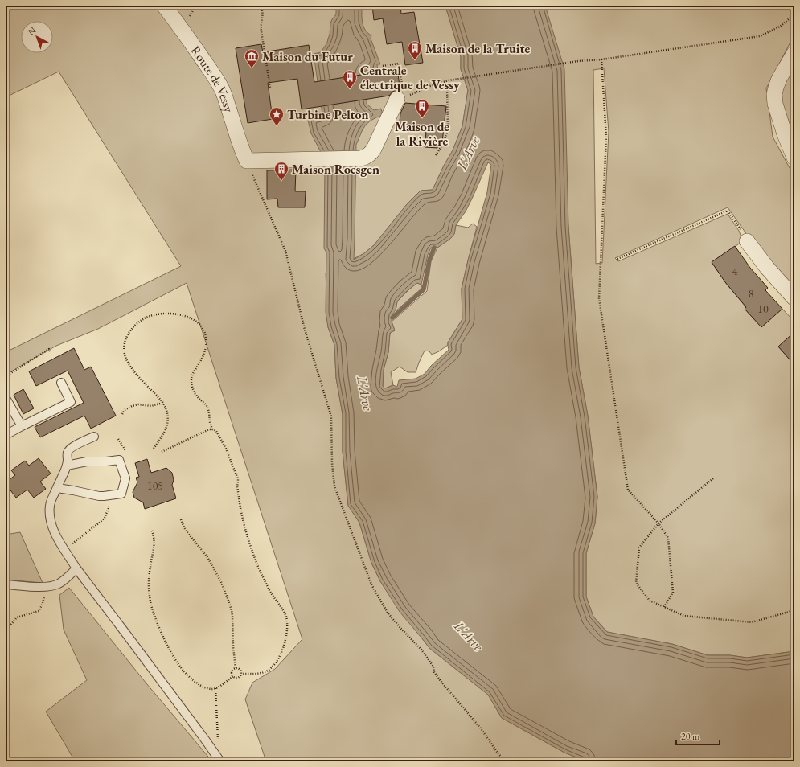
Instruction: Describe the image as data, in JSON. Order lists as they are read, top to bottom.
{
  "streets": {
    "street": ["Route de Vessy"]
  },
  "water": ["L'Arve"],
  "places": {
    "building": [
      "Maison de la Truite",
      "Centrale électrique de Vessy",
      "Maison de la Rivière",
      "Maison Roesgen"
    ],
    "museum": ["Maison du Futur"],
    "place": ["Turbine Pelton"]
  },
  "house_numbers": [
    "4",
    "8",
    "10",
    "105"
  ],
  "scale_bar": "20 m",
  "north": "top left"
}
